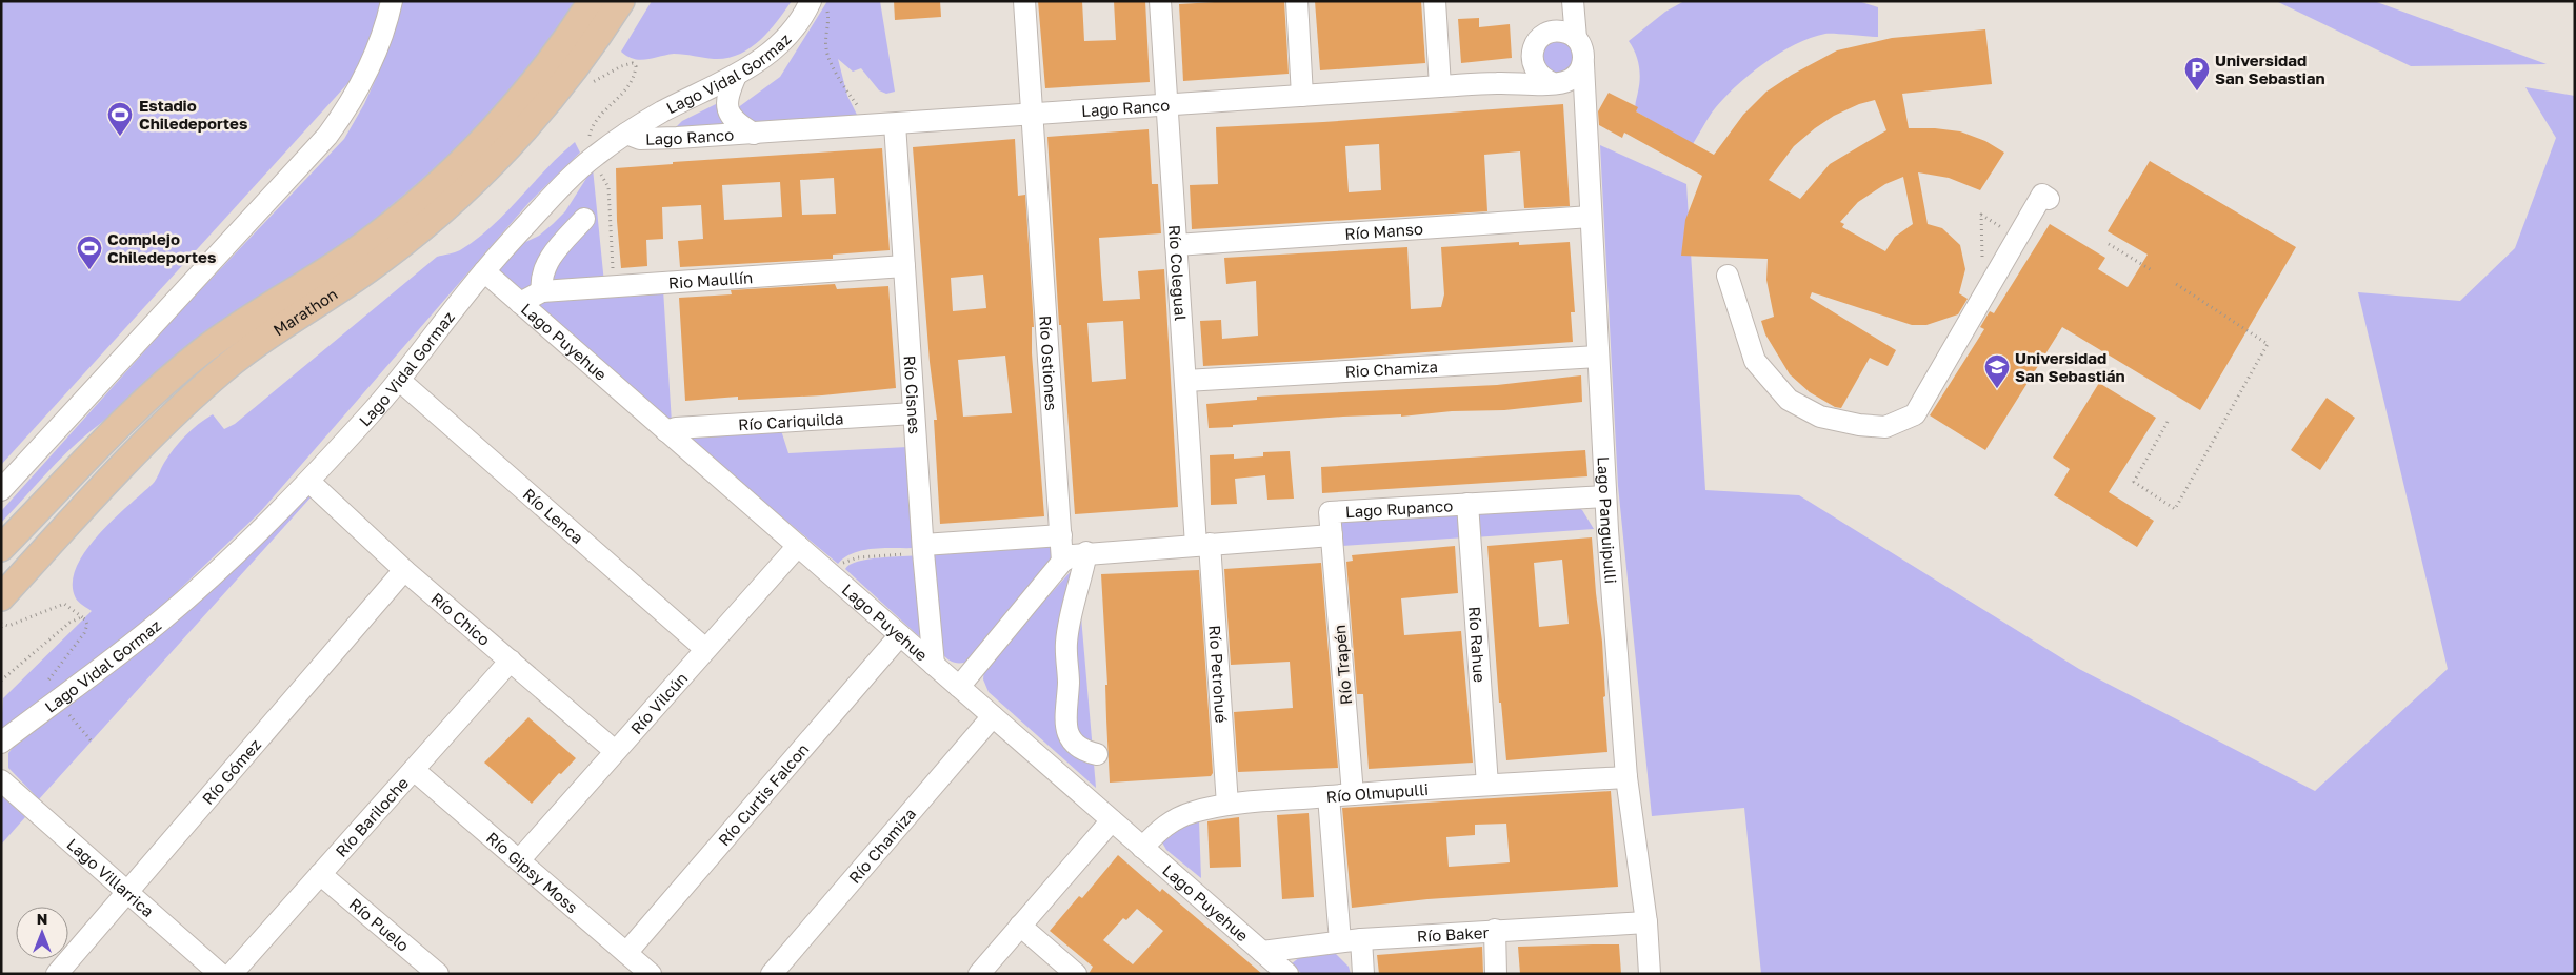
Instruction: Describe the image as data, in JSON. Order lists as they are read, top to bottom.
{
  "streets": {
    "main road": ["Marathon"],
    "street": [
      "Lago Vidal Gormaz",
      "Lago Ranco",
      "Río Manso",
      "Río Colegual",
      "Rio Maullín",
      "Lago Puyehue",
      "Río Ostiones",
      "Rio Chamiza",
      "Río Cisnes",
      "Río Cariquilda",
      "Lago Rupanco",
      "Río Lenca",
      "Lago Panguipulli",
      "Río Chico",
      "Río Rahue",
      "Río Trapén",
      "Río Petrohué",
      "Río Vilcún",
      "Río Gómez",
      "Río Olmupulli",
      "Río Curtis Falcon",
      "Río Bariloche",
      "Río Chamiza",
      "Río Gipsy Moss",
      "Lago Villarrica",
      "Río Puelo",
      "Río Baker"
    ]
  },
  "crossings": [
    ["Lago Vidal Gormaz", "Lago Ranco"],
    ["Lago Vidal Gormaz", "Lago Puyehue"],
    ["Lago Vidal Gormaz", "Río Lenca"],
    ["Lago Vidal Gormaz", "Río Chico"],
    ["Lago Ranco", "Río Colegual"],
    ["Lago Ranco", "Río Ostiones"],
    ["Lago Ranco", "Río Cisnes"],
    ["Lago Ranco", "Lago Panguipulli"],
    ["Río Manso", "Río Colegual"],
    ["Río Manso", "Lago Panguipulli"],
    ["Río Colegual", "Rio Chamiza"],
    ["Río Colegual", "Lago Rupanco"],
    ["Río Colegual", "Río Petrohué"],
    ["Rio Maullín", "Lago Puyehue"],
    ["Rio Maullín", "Río Cisnes"],
    ["Lago Puyehue", "Río Cisnes"],
    ["Lago Puyehue", "Río Cariquilda"],
    ["Lago Puyehue", "Río Vilcún"],
    ["Lago Puyehue", "Río Olmupulli"],
    ["Lago Puyehue", "Río Curtis Falcon"],
    ["Lago Puyehue", "Río Chamiza"],
    ["Lago Puyehue", "Río Baker"],
    ["Río Ostiones", "Lago Rupanco"],
    ["Rio Chamiza", "Lago Panguipulli"],
    ["Río Cisnes", "Río Cariquilda"],
    ["Lago Rupanco", "Lago Panguipulli"],
    ["Lago Rupanco", "Río Rahue"],
    ["Lago Rupanco", "Río Trapén"],
    ["Lago Rupanco", "Río Petrohué"],
    ["Río Lenca", "Río Vilcún"],
    ["Lago Panguipulli", "Río Olmupulli"],
    ["Lago Panguipulli", "Río Baker"],
    ["Río Chico", "Río Vilcún"],
    ["Río Chico", "Río Gómez"],
    ["Río Chico", "Río Bariloche"],
    ["Río Rahue", "Río Olmupulli"],
    ["Río Trapén", "Río Olmupulli"],
    ["Río Petrohué", "Río Olmupulli"],
    ["Río Vilcún", "Río Gipsy Moss"],
    ["Río Gómez", "Lago Villarrica"],
    ["Río Curtis Falcon", "Río Gipsy Moss"],
    ["Río Bariloche", "Río Gipsy Moss"],
    ["Río Bariloche", "Río Puelo"]
  ],
  "places": {
    "parking": ["Universidad San Sebastian"],
    "sports": ["Estadio Chiledeportes", "Complejo Chiledeportes"],
    "school or university": ["Universidad San Sebastián"]
  },
  "north": "top"
}
